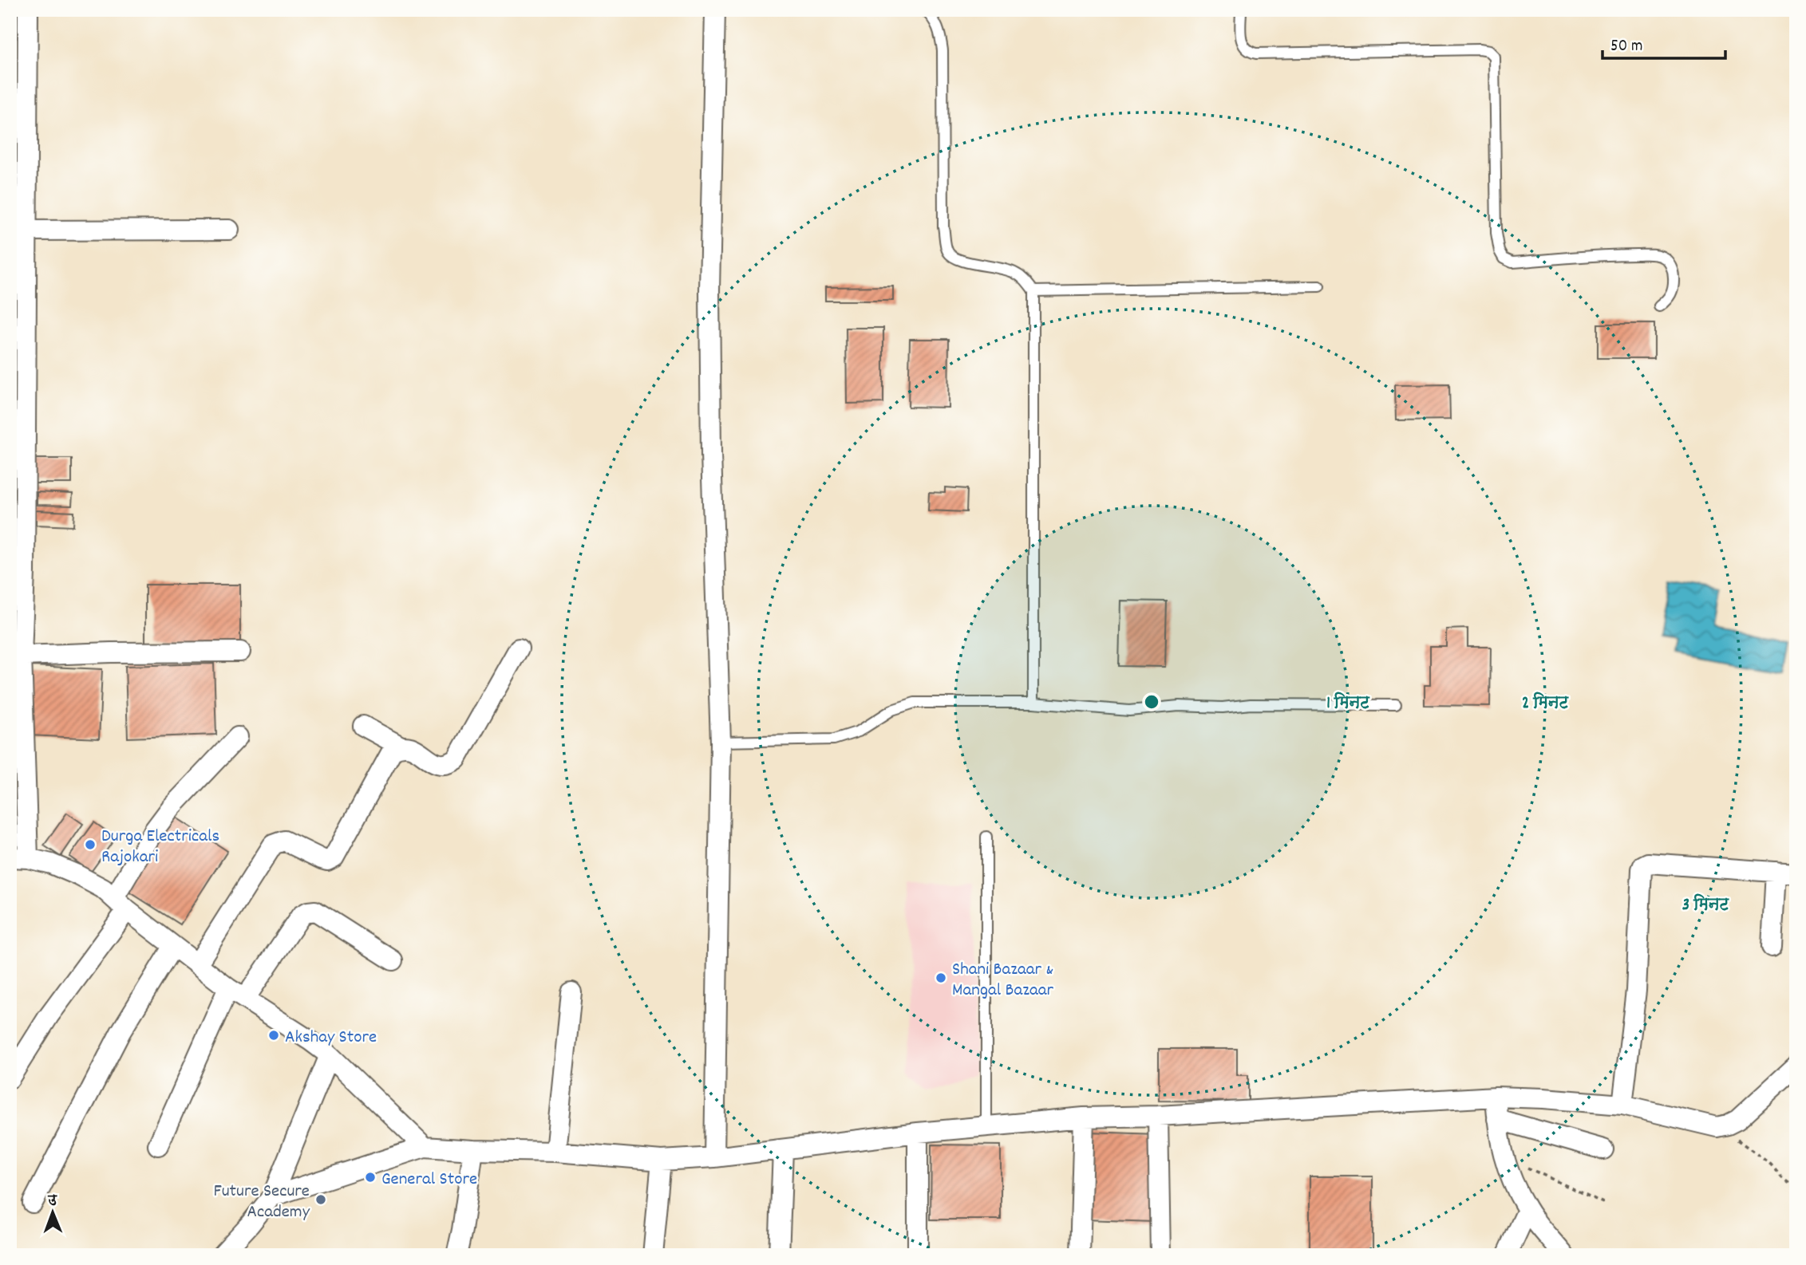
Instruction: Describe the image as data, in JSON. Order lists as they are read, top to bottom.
{
  "places": [
    "Durga Electricals Rajokari",
    "Shani Bazaar & Mangal Bazaar",
    "Akshay Store",
    "General Store",
    "Future Secure Academy"
  ],
  "scale_bar": "50 m",
  "north": "top",
  "rings": ["1 मिनट", "2 मिनट", "3 मिनट"]
}
